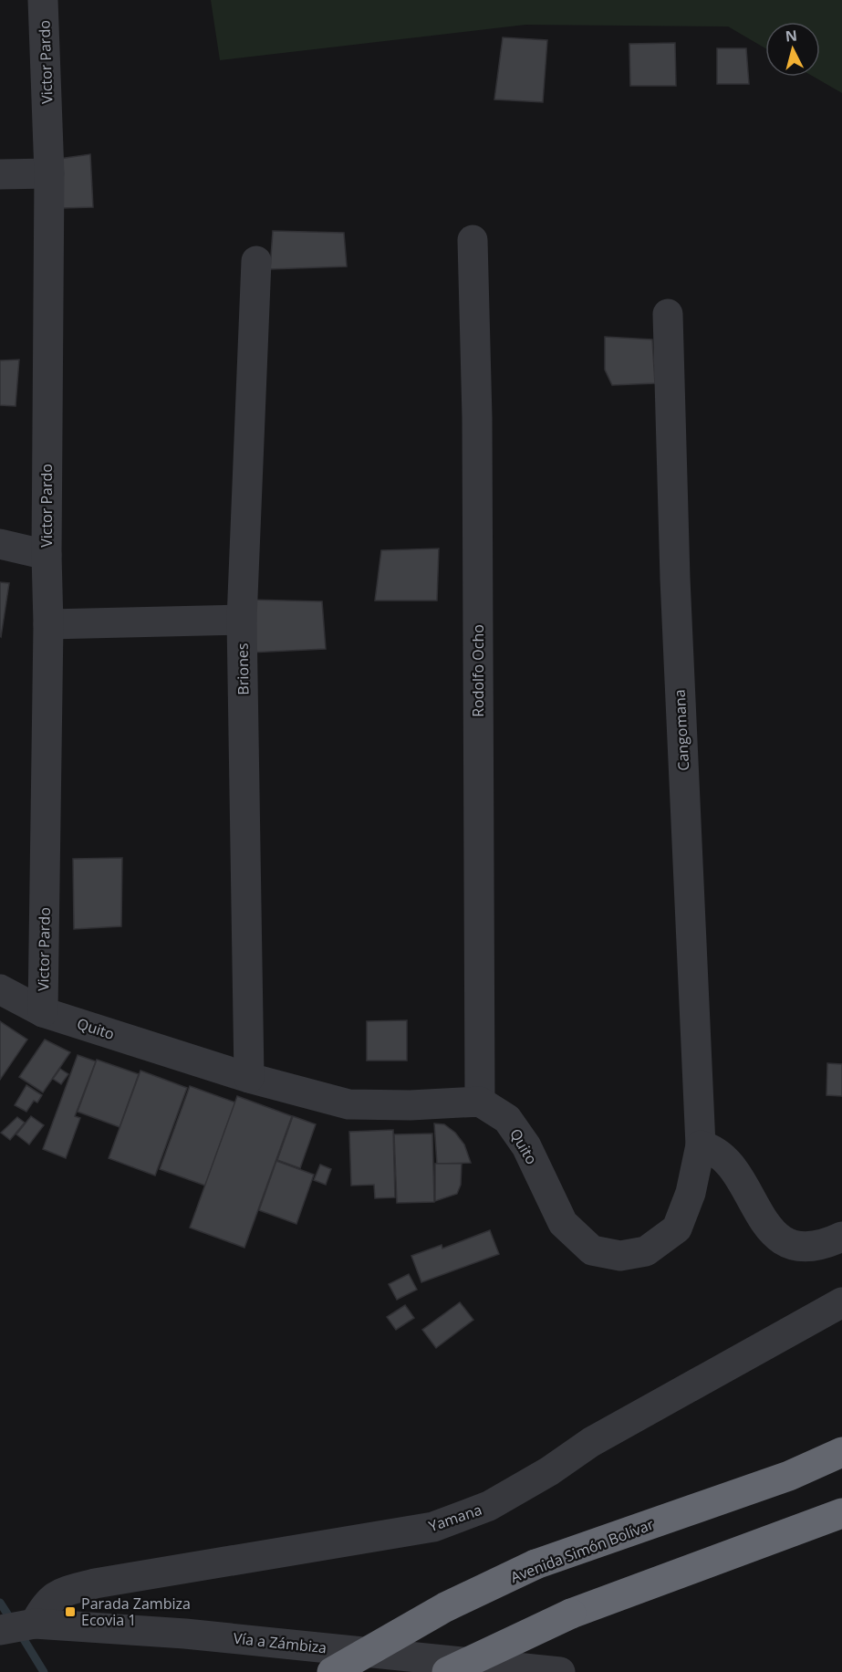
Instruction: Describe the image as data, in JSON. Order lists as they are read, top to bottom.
{
  "streets": {
    "highway": ["Avenida Simón Bolívar"],
    "street": [
      "Victor Pardo",
      "Briones",
      "Rodolfo Ocho",
      "Cangomana",
      "Quito",
      "Yamana",
      "Vía a Zámbiza"
    ]
  },
  "crossings": [
    ["Victor Pardo", "Quito"],
    ["Briones", "Quito"],
    ["Rodolfo Ocho", "Quito"],
    ["Cangomana", "Quito"],
    ["Yamana", "Vía a Zámbiza"]
  ],
  "places": {
    "transit": ["Parada Zambiza Ecovia 1"]
  },
  "north": "top"
}
